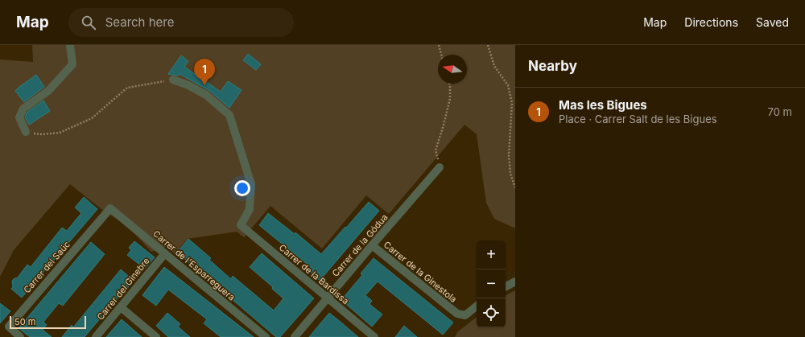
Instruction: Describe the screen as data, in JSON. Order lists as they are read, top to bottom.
{
  "streets": {
    "street": [
      "Carrer de la Gódua",
      "Carrer de l'Esparreguera",
      "Carrer del Saüc",
      "Carrer de la Ginestola",
      "Carrer de la Bardissa",
      "Carrer del Ginebre"
    ]
  },
  "crossings": [
    ["Carrer de la Gódua", "Carrer de la Ginestola"],
    ["Carrer de la Gódua", "Carrer de la Bardissa"],
    ["Carrer de l'Esparreguera", "Carrer del Saüc"],
    ["Carrer de l'Esparreguera", "Carrer del Ginebre"]
  ],
  "scale_bar": "50 m",
  "north": "left",
  "page": {
    "header": "Map",
    "search": "Search here",
    "nav": ["Map", "Directions", "Saved"],
    "heading": "Nearby",
    "pins": "1",
    "list": [
      {
        "mark": "1",
        "name": "Mas les Bigues",
        "note": "Place · Carrer Salt de les Bigues",
        "value": "70 m"
      }
    ],
    "map_buttons": ["+", "−"],
    "scale": "50 m"
  }
}
